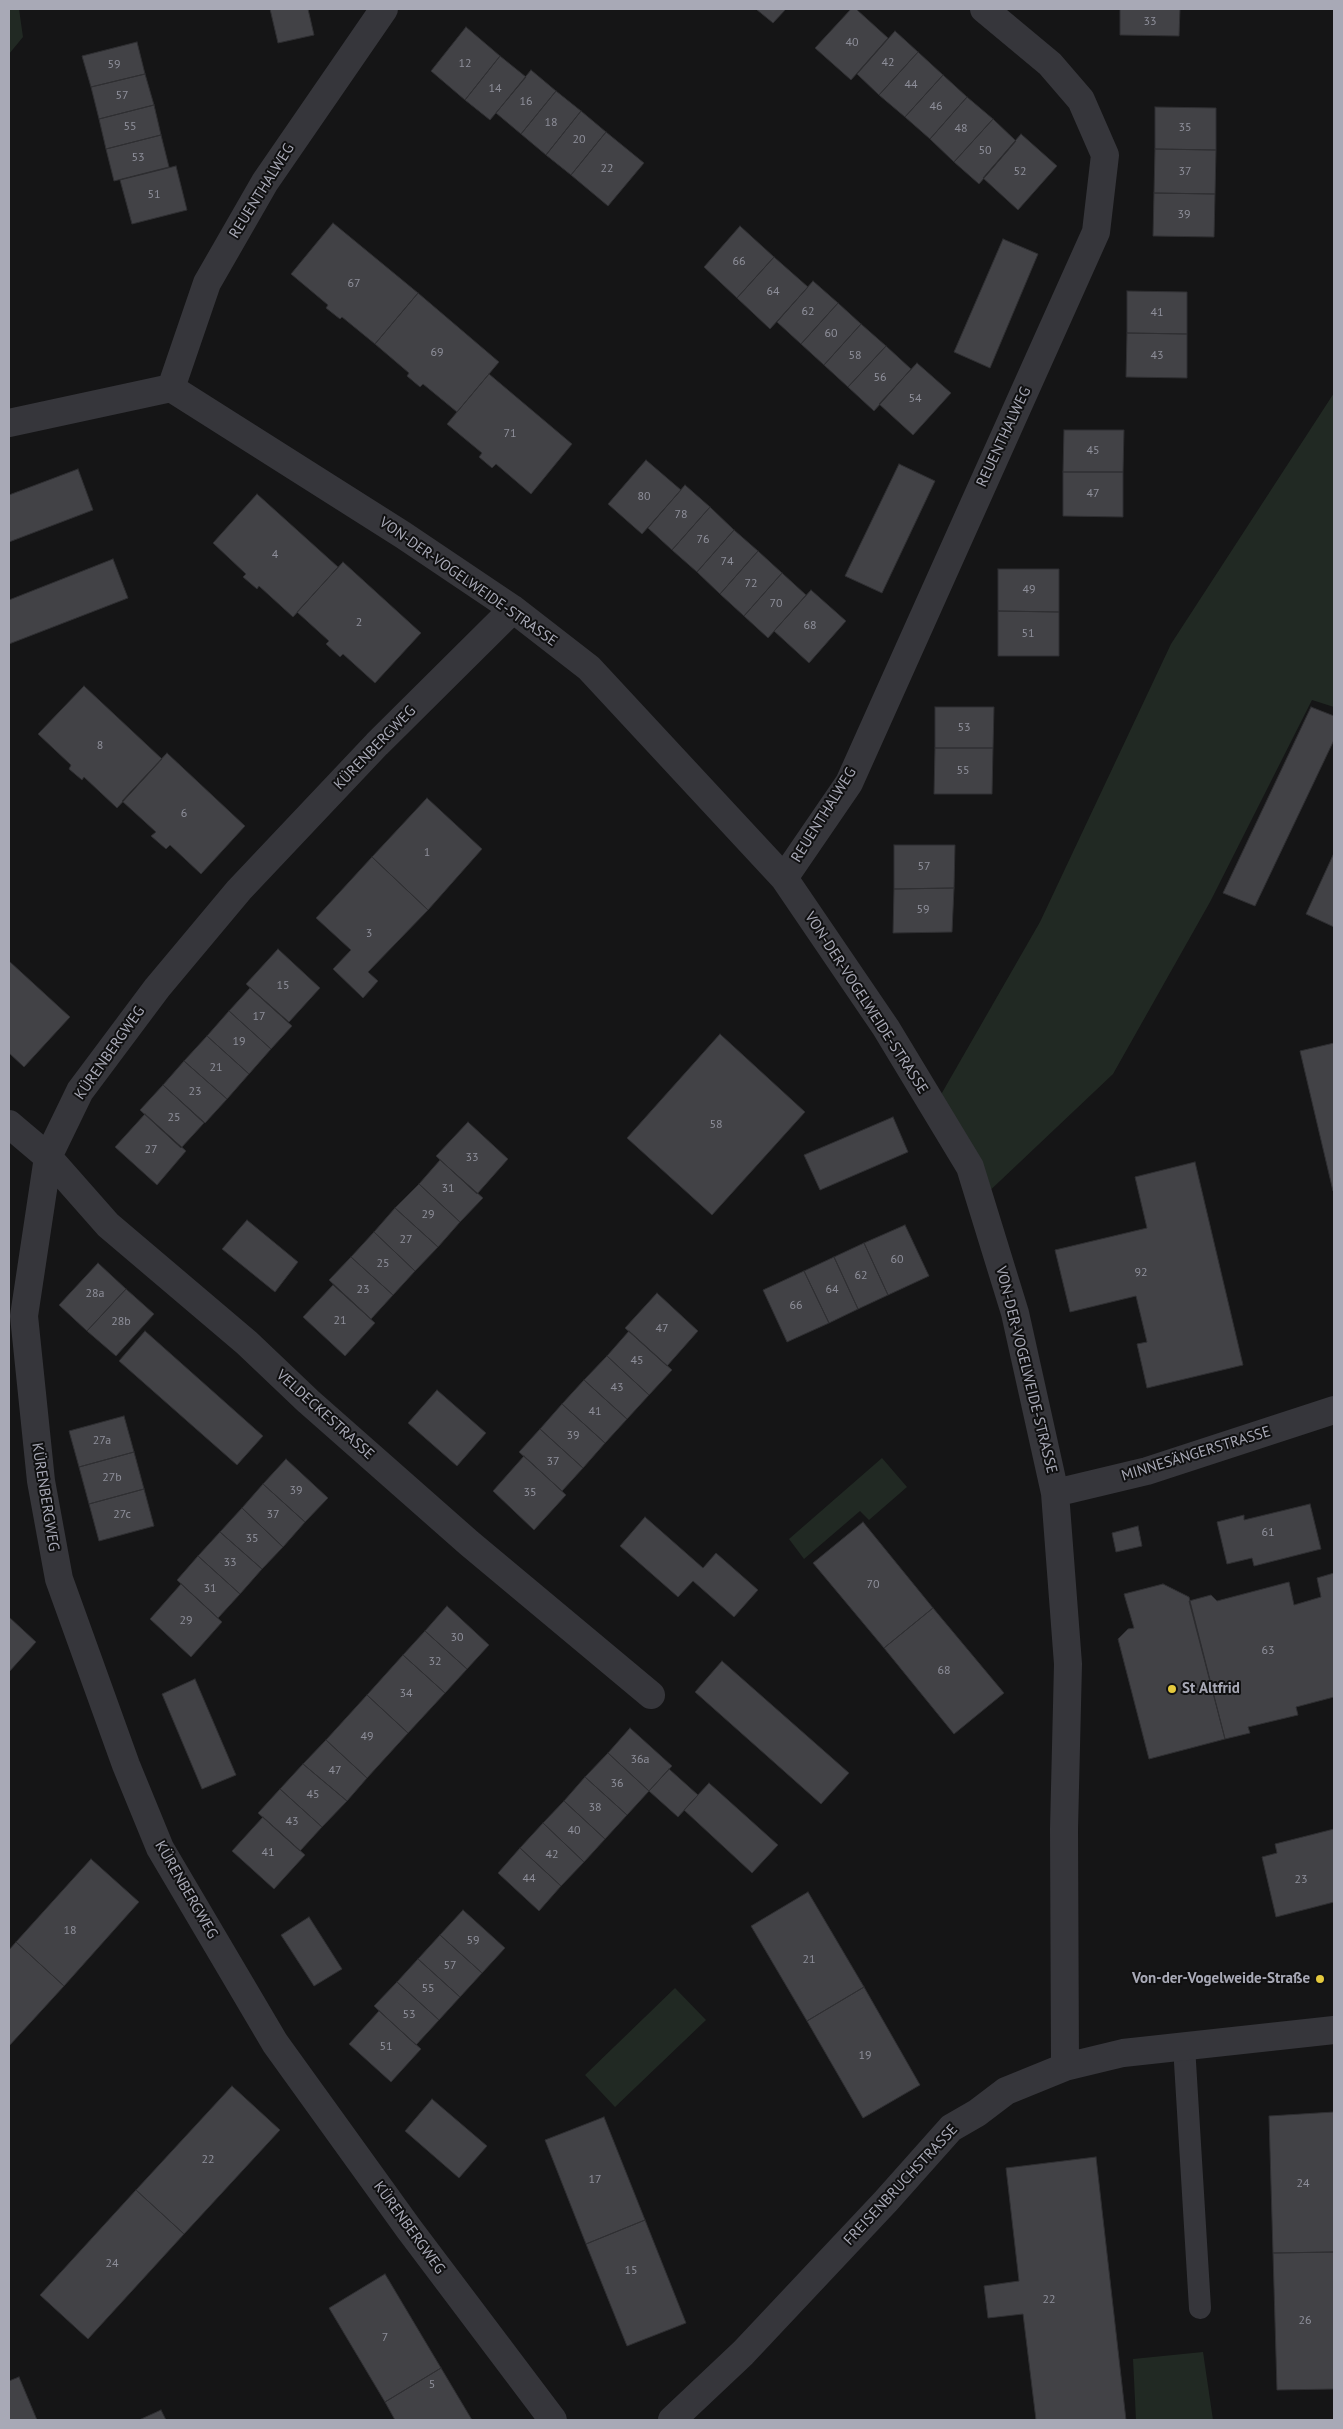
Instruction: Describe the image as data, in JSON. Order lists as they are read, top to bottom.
{
  "streets": {
    "street": [
      "REUENTHALWEG",
      "VON-DER-VOGELWEIDE-STRASSE",
      "KÜRENBERGWEG",
      "VELDECKESTRASSE",
      "MINNESÄNGERSTRASSE",
      "FREISENBRUCHSTRASSE"
    ]
  },
  "crossings": [
    ["REUENTHALWEG", "VON-DER-VOGELWEIDE-STRASSE"],
    ["VON-DER-VOGELWEIDE-STRASSE", "KÜRENBERGWEG"],
    ["VON-DER-VOGELWEIDE-STRASSE", "MINNESÄNGERSTRASSE"],
    ["VON-DER-VOGELWEIDE-STRASSE", "FREISENBRUCHSTRASSE"],
    ["KÜRENBERGWEG", "VELDECKESTRASSE"]
  ],
  "places": ["St Altfrid", "Von-der-Vogelweide-Straße"],
  "house_numbers": [
    "33",
    "40",
    "42",
    "12",
    "59",
    "44",
    "14",
    "57",
    "16",
    "46",
    "18",
    "55",
    "35",
    "48",
    "20",
    "50",
    "53",
    "22",
    "52",
    "37",
    "51",
    "39",
    "66",
    "67",
    "64",
    "62",
    "41",
    "60",
    "69",
    "58",
    "43",
    "56",
    "54",
    "71",
    "45",
    "47",
    "80",
    "78",
    "76",
    "4",
    "74",
    "72",
    "49",
    "70",
    "2",
    "68",
    "51",
    "53",
    "8",
    "55",
    "6",
    "1",
    "57",
    "59",
    "3",
    "15",
    "17",
    "19",
    "21",
    "23",
    "25",
    "58",
    "27",
    "33",
    "31",
    "29",
    "27",
    "60",
    "25",
    "92",
    "62",
    "23",
    "64",
    "28a",
    "66",
    "21",
    "28b",
    "47",
    "45",
    "43",
    "41",
    "39",
    "27a",
    "37",
    "27b",
    "39",
    "35",
    "27c",
    "37",
    "61",
    "35",
    "33",
    "70",
    "31",
    "29",
    "30",
    "63",
    "32",
    "68",
    "34",
    "49",
    "36a",
    "47",
    "36",
    "45",
    "38",
    "43",
    "40",
    "41",
    "42",
    "44",
    "23",
    "18",
    "59",
    "21",
    "57",
    "55",
    "53",
    "51",
    "19",
    "22",
    "17",
    "24",
    "24",
    "15",
    "22",
    "26",
    "7",
    "5"
  ]
}
